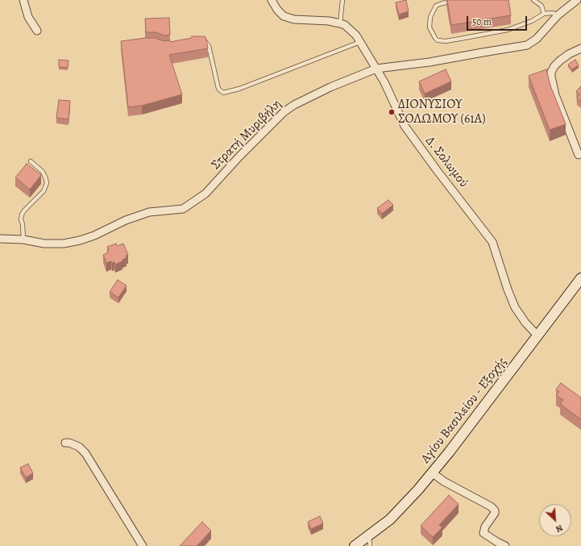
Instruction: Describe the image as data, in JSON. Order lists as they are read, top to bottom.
{
  "streets": {
    "main road": ["Αγίου Βασιλείου - Εξοχής"],
    "street": ["Στρατή Μυριβήλη", "Δ. Σολωμού"]
  },
  "crossings": [
    ["Στρατή Μυριβήλη", "Δ. Σολωμού"],
    ["Δ. Σολωμού", "Αγίου Βασιλείου - Εξοχής"]
  ],
  "places": ["ΔΙΟΝΥΣΙΟΥ ΣΟΛΩΜΟΥ (61Α)"],
  "scale_bar": "50 m",
  "north": "bottom right"
}
